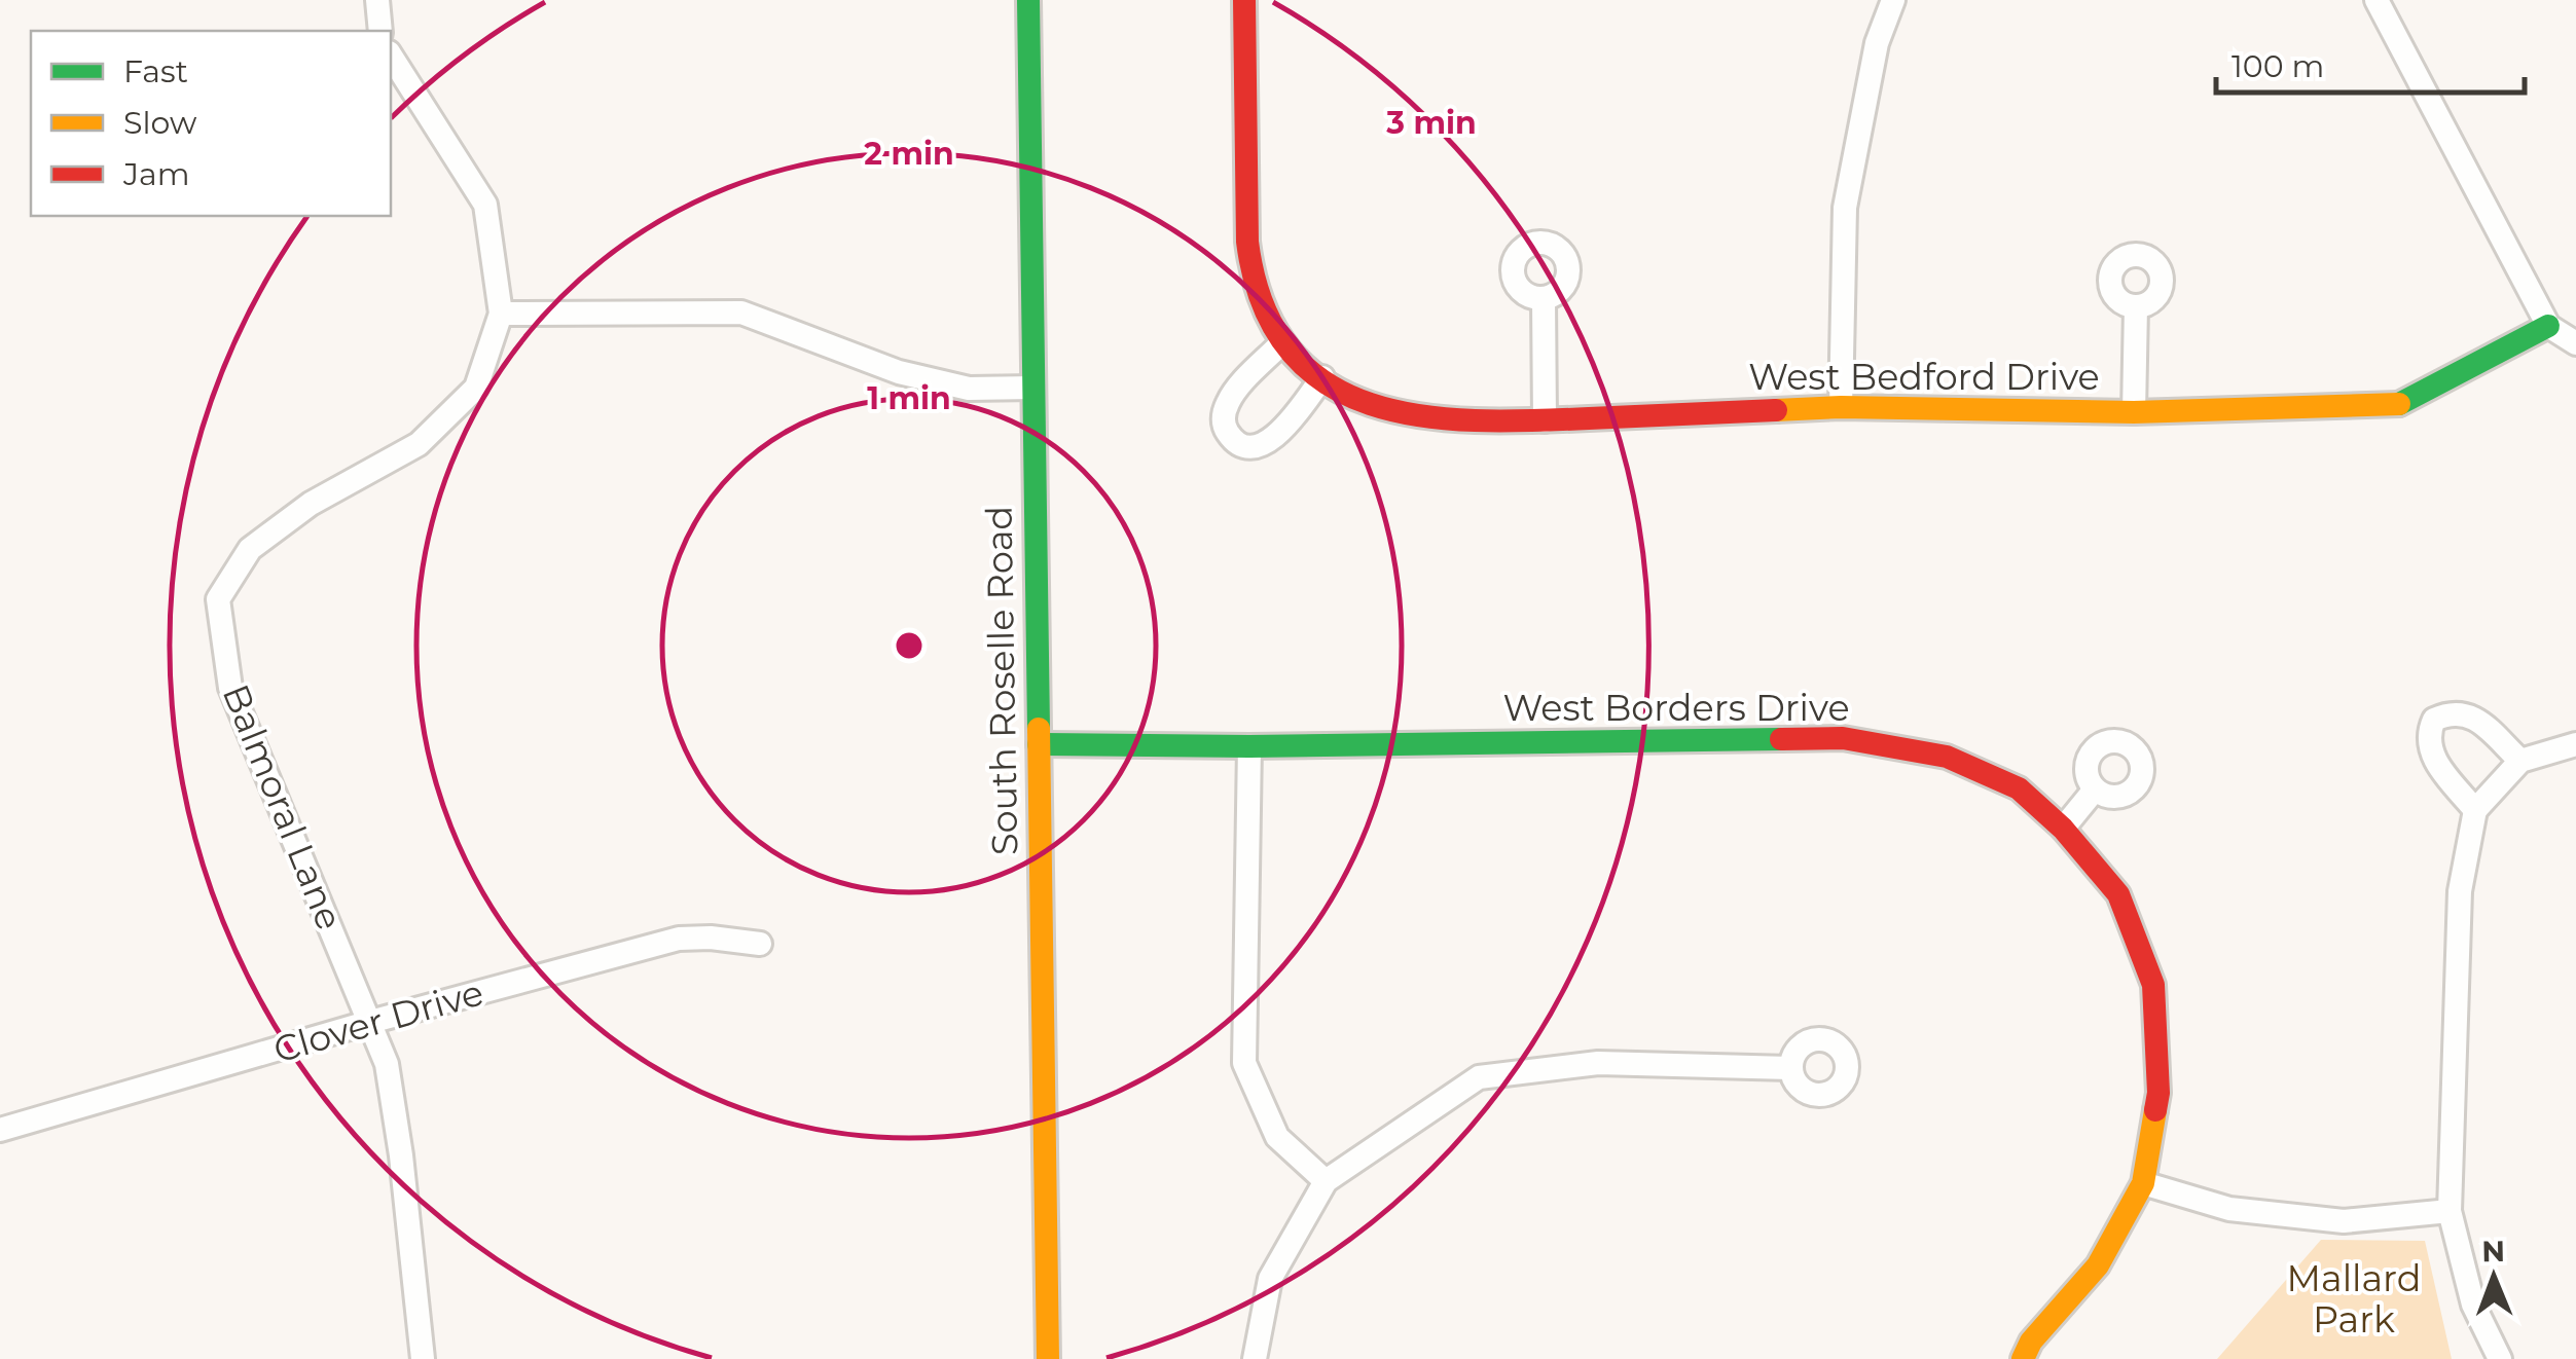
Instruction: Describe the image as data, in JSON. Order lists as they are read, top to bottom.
{
  "streets": {
    "street": [
      "West Bedford Drive",
      "South Roselle Road",
      "West Borders Drive",
      "Balmoral Lane",
      "Clover Drive"
    ]
  },
  "crossings": [
    ["South Roselle Road", "West Borders Drive"],
    ["Balmoral Lane", "Clover Drive"]
  ],
  "parks": ["Mallard Park"],
  "legend": ["Fast", "Slow", "Jam"],
  "scale_bar": "100 m",
  "north": "top",
  "rings": ["3 min", "2 min", "1 min"]
}
